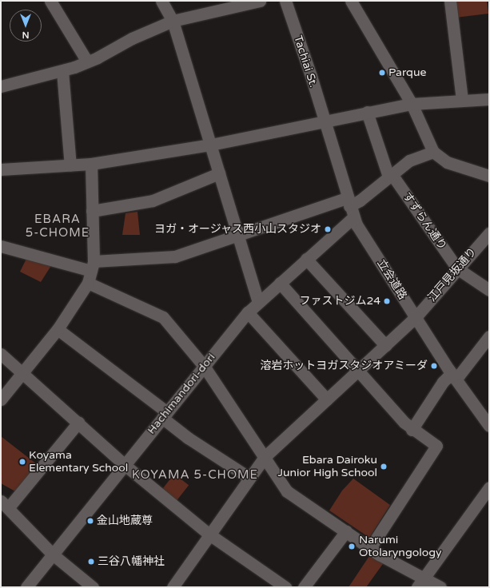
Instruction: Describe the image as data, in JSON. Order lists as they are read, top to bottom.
{
  "streets": {
    "street": [
      "Tachiai St.",
      "すずらん通り",
      "江戸見坂通り",
      "立会道路",
      "Hachimandori-dori"
    ]
  },
  "crossings": [
    ["Tachiai St.", "立会道路"],
    ["すずらん通り", "江戸見坂通り"],
    ["江戸見坂通り", "立会道路"],
    ["立会道路", "Hachimandori-dori"]
  ],
  "districts": ["EBARA 5-CHOME", "KOYAMA 5-CHOME"],
  "places": [
    "Parque",
    "ヨガ・オージャス西小山スタジオ",
    "ファストジム24",
    "溶岩ホットヨガスタジオアミーダ",
    "Koyama Elementary School",
    "Ebara Dairoku Junior High School",
    "金山地蔵尊",
    "Narumi Otolaryngology",
    "三谷八幡神社"
  ],
  "north": "bottom"
}
